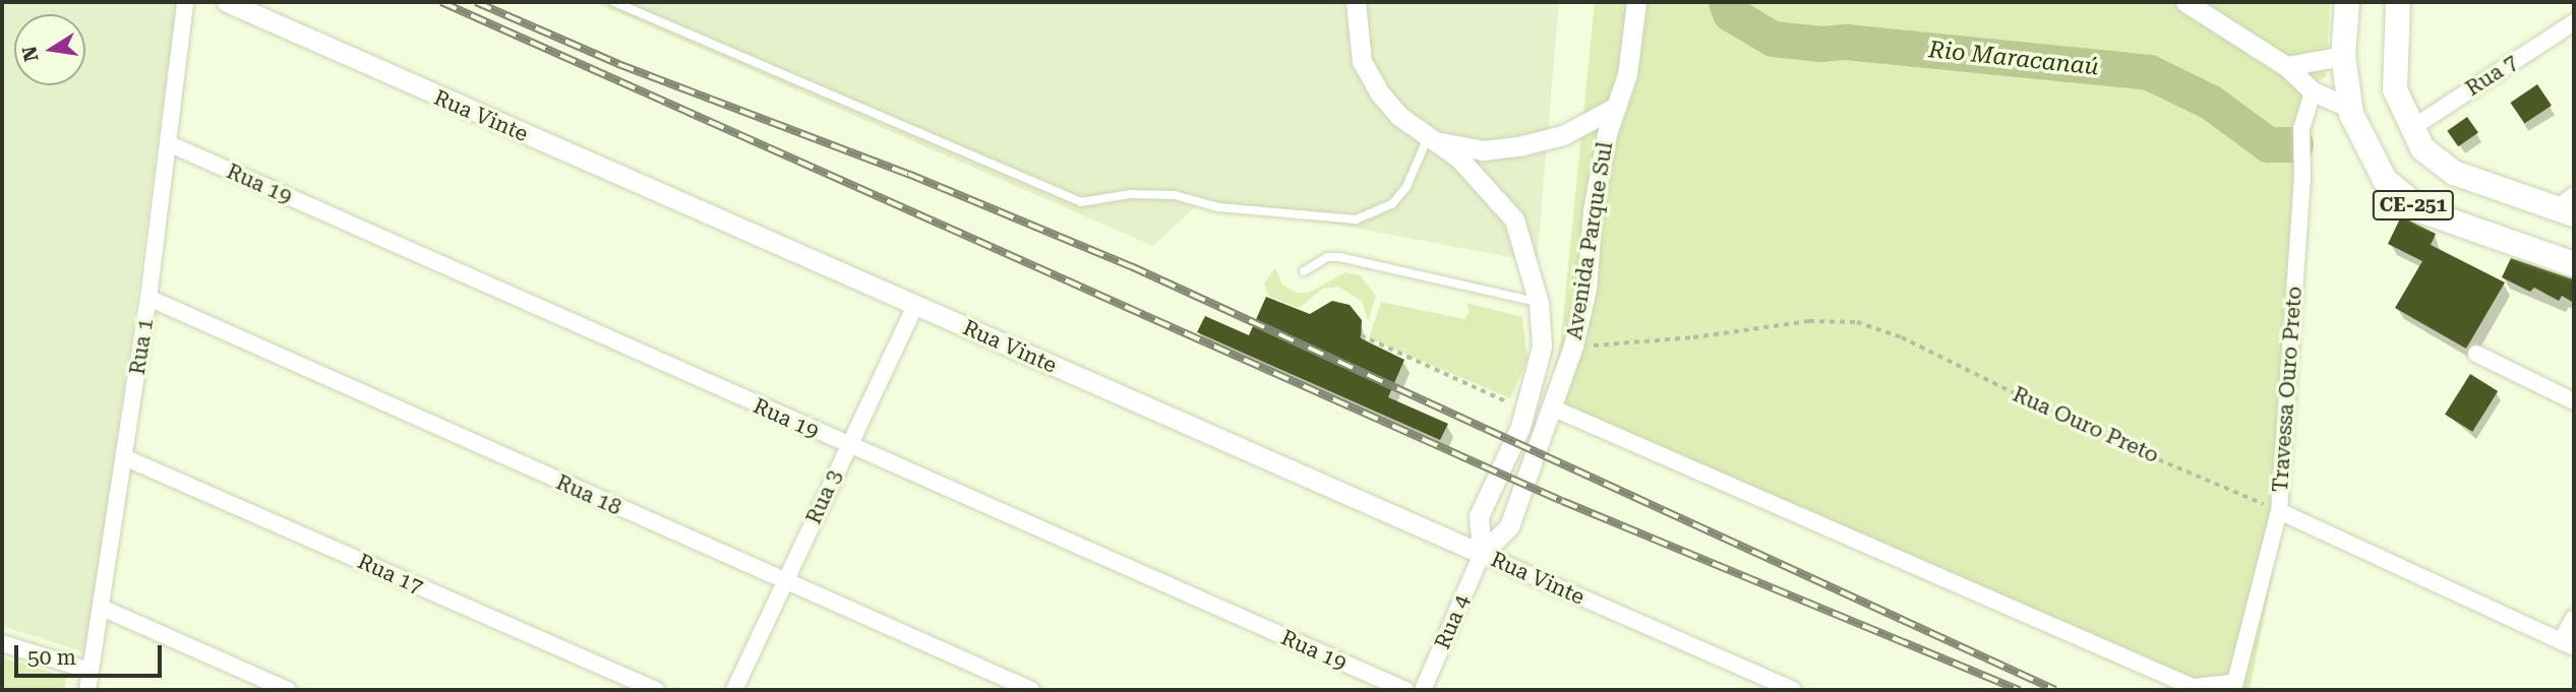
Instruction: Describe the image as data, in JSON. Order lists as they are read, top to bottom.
{
  "streets": {
    "main road": ["CE-251"],
    "street": [
      "Rua 7",
      "Rua Vinte",
      "Rua 19",
      "Avenida Parque Sul",
      "Rua 1",
      "Travessa Ouro Preto",
      "Rua 18",
      "Rua 3",
      "Rua 17",
      "Rua 4"
    ],
    "path": ["Rua Ouro Preto"]
  },
  "crossings": [
    ["Rua 7", "CE-251"],
    ["Rua Vinte", "Avenida Parque Sul"],
    ["Rua Vinte", "Rua 3"],
    ["Rua Vinte", "Rua 4"],
    ["Rua 19", "Rua 1"],
    ["Rua 19", "Rua 3"],
    ["Avenida Parque Sul", "Rua Ouro Preto"],
    ["Avenida Parque Sul", "Rua 4"],
    ["Rua 1", "Rua 18"],
    ["Rua 1", "Rua 17"],
    ["Travessa Ouro Preto", "Rua Ouro Preto"],
    ["Rua 18", "Rua 3"]
  ],
  "water": ["Rio Maracanaú"],
  "scale_bar": "50 m",
  "north": "left"
}
